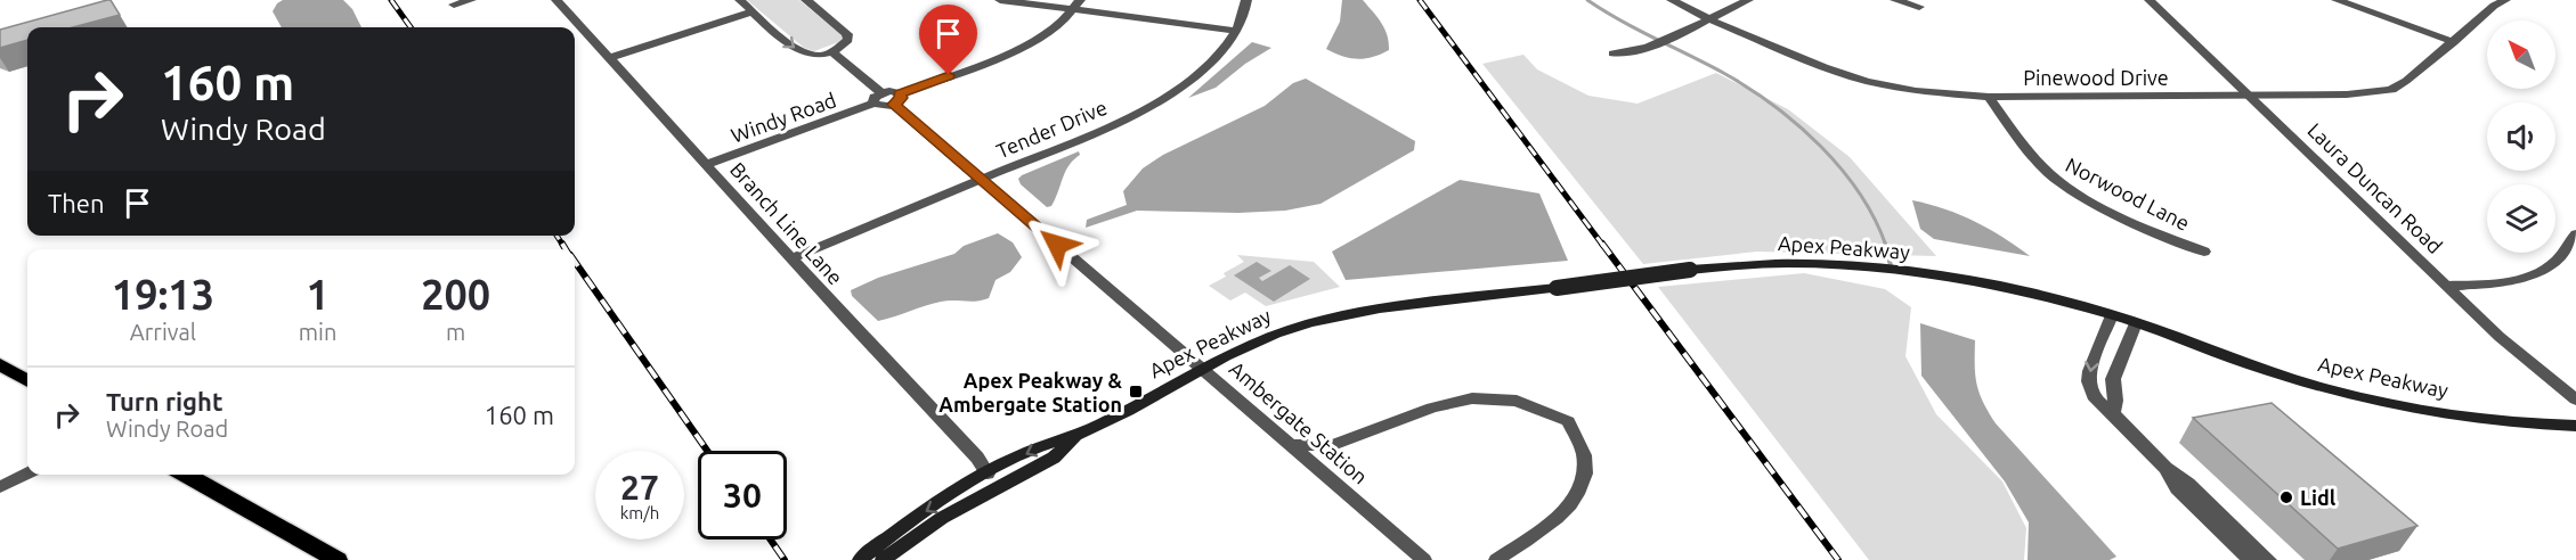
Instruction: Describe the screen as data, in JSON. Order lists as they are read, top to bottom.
{
  "streets": {
    "main road": ["Apex Peakway"],
    "street": [
      "Pinewood Drive",
      "Windy Road",
      "Tender Drive",
      "Laura Duncan Road",
      "Norwood Lane",
      "Branch Line Lane",
      "Ambergate Station"
    ]
  },
  "crossings": [
    ["Pinewood Drive", "Laura Duncan Road"],
    ["Pinewood Drive", "Norwood Lane"],
    ["Windy Road", "Branch Line Lane"],
    ["Tender Drive", "Branch Line Lane"],
    ["Tender Drive", "Ambergate Station"],
    ["Branch Line Lane", "Apex Peakway"],
    ["Apex Peakway", "Ambergate Station"]
  ],
  "places": {
    "transit": ["Apex Peakway & Ambergate Station"],
    "other": ["Lidl"]
  },
  "north": "top left",
  "page": {
    "turn": ["160 m", "Windy Road"],
    "then": "Then",
    "eta": [
      "19:13",
      "Arrival",
      "1",
      "min",
      "200",
      "m"
    ],
    "list": [
      {
        "name": "Turn right",
        "note": "Windy Road",
        "value": "160 m"
      }
    ],
    "speed": "27 km/h",
    "limit": "30"
  }
}
